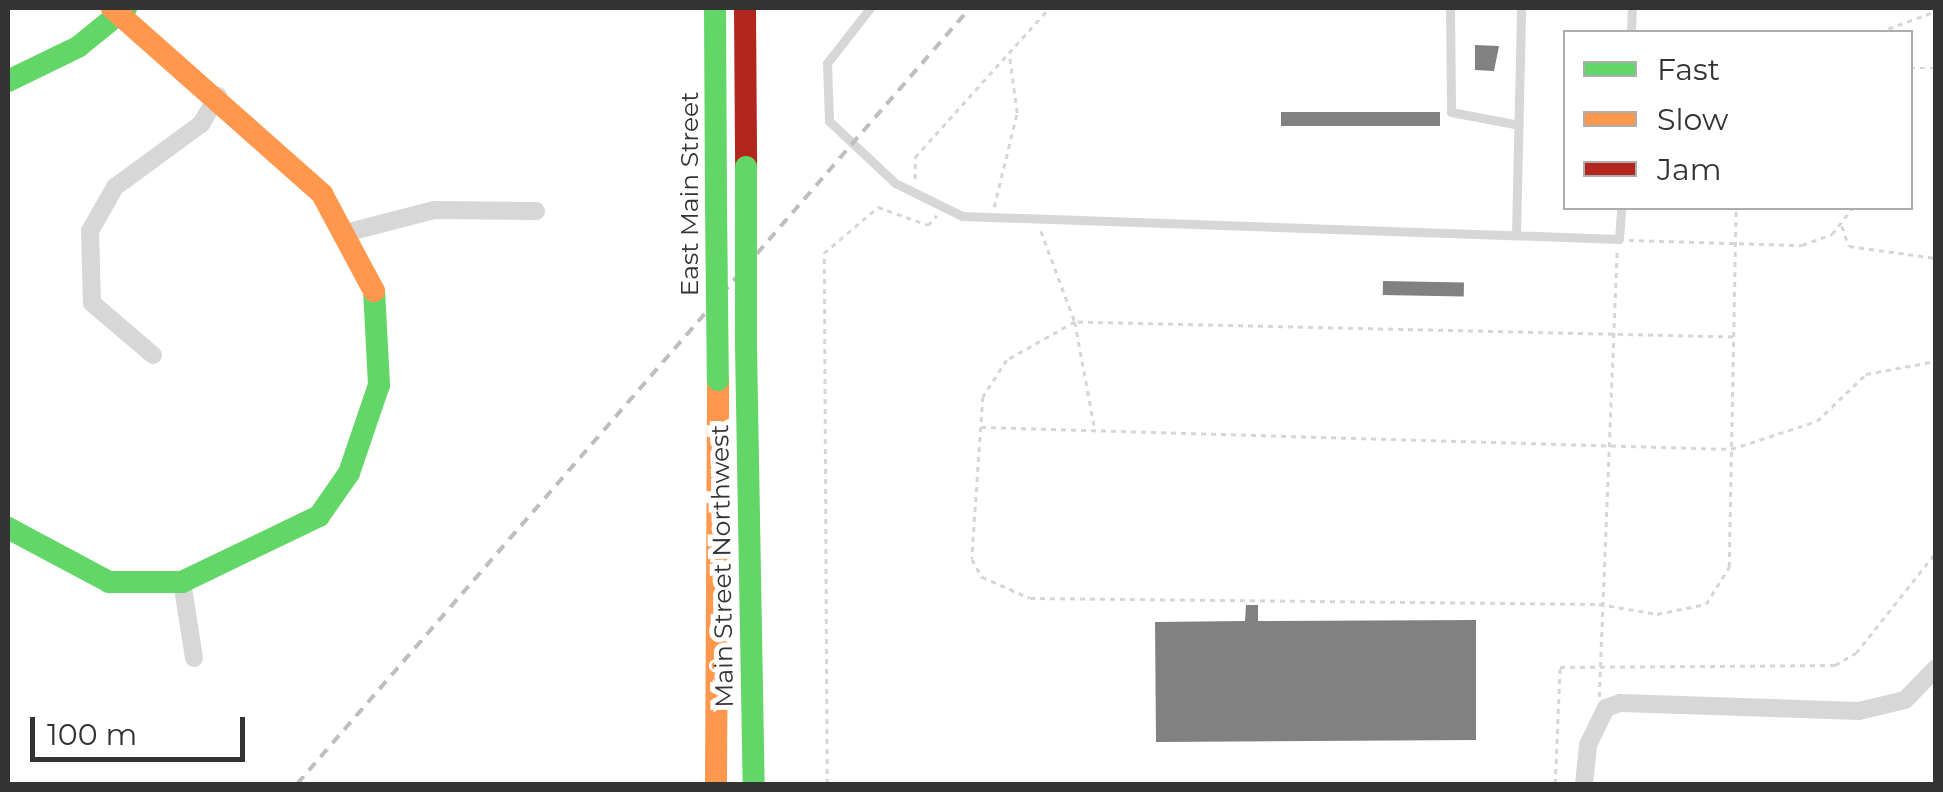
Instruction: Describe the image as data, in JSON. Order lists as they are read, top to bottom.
{
  "streets": {
    "main road": ["East Main Street", "Main Street Northwest"]
  },
  "crossings": [
    ["East Main Street", "Main Street Northwest"]
  ],
  "legend": ["Fast", "Slow", "Jam"],
  "scale_bar": "100 m"
}
